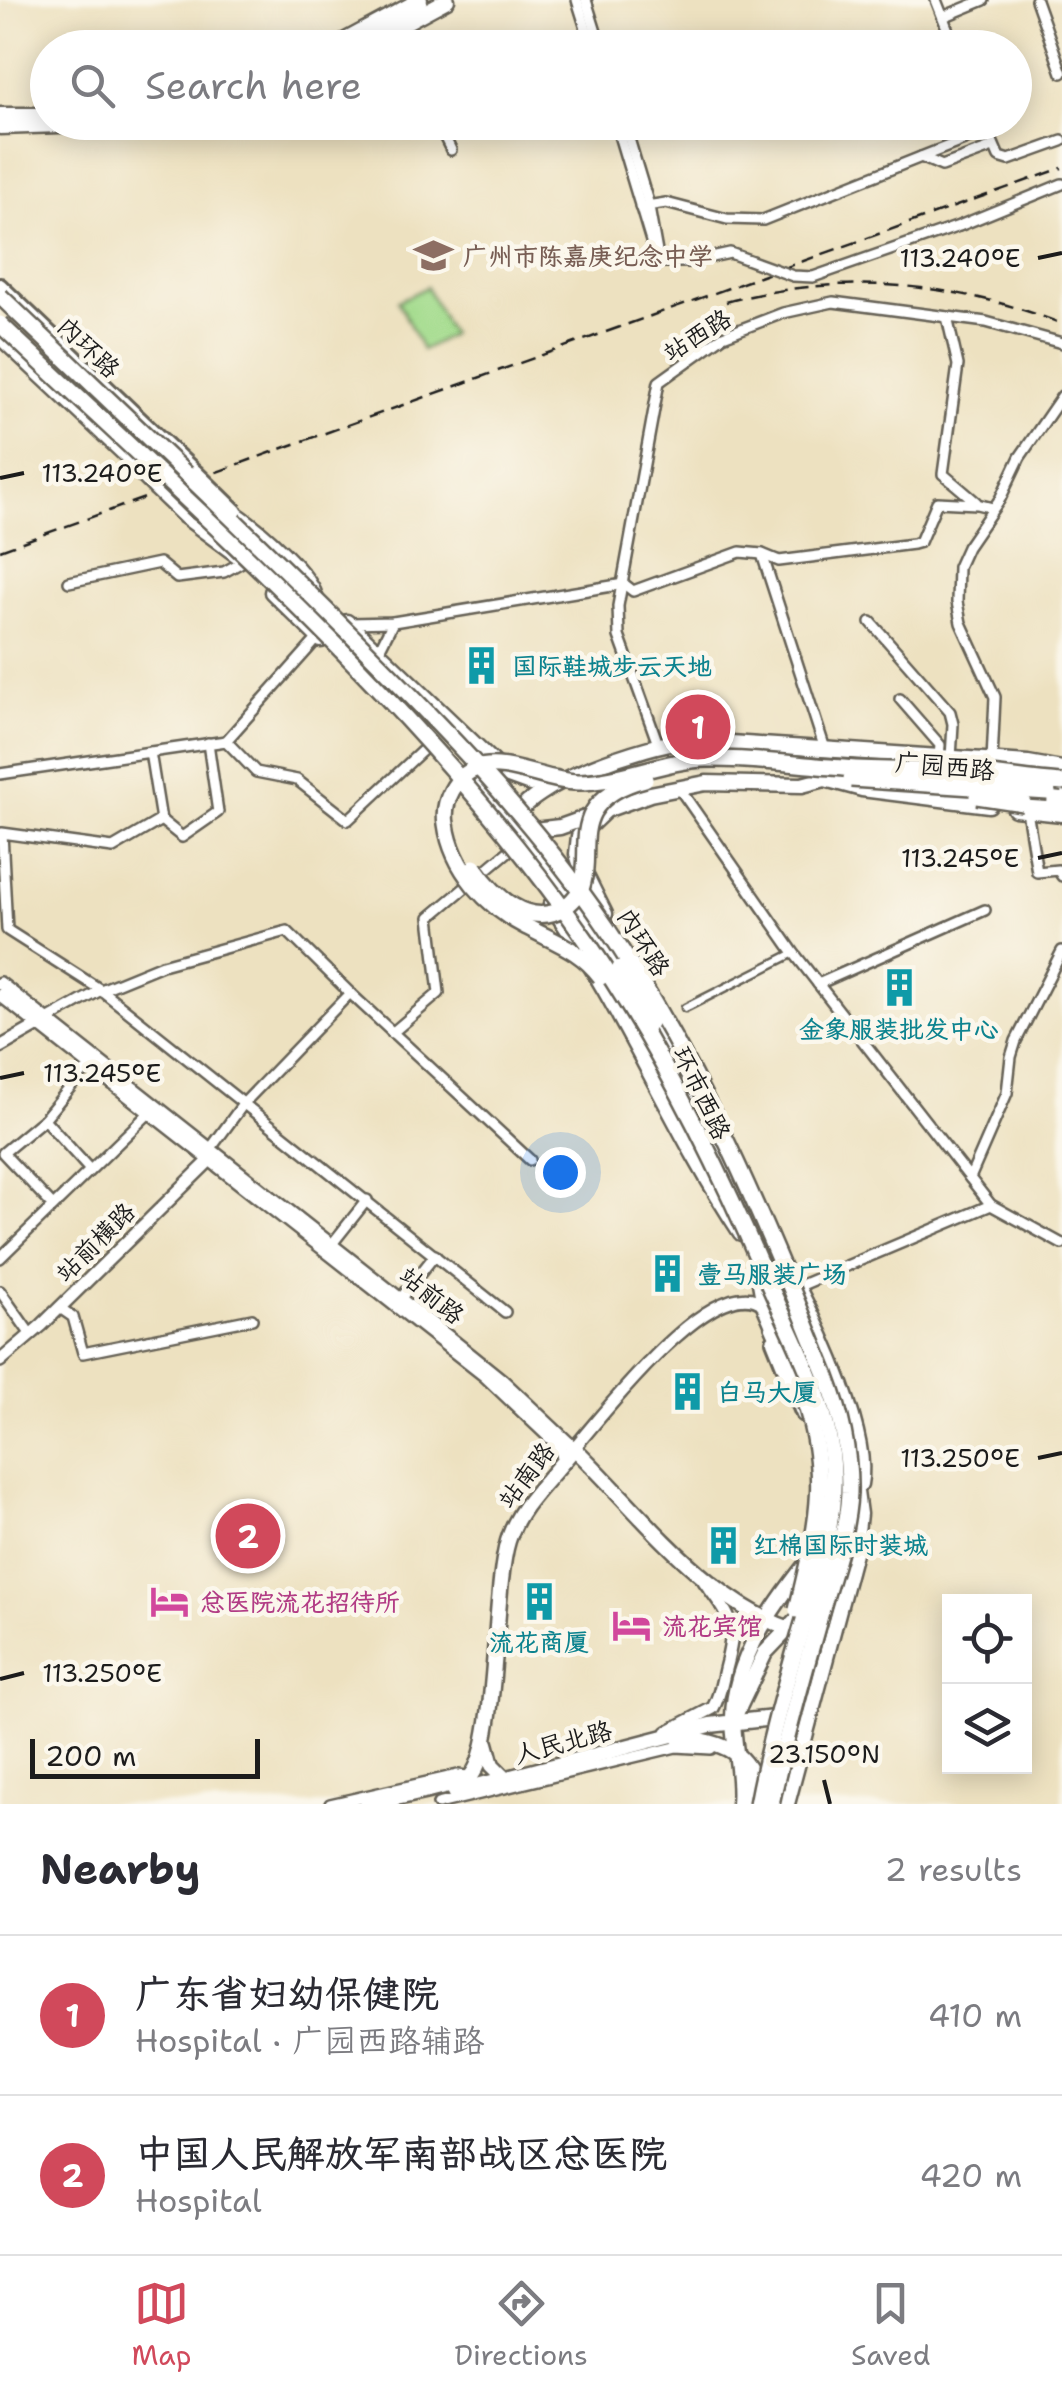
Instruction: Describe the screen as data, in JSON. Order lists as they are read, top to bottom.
{
  "streets": {
    "highway": ["内环路"],
    "main road": [
      "广园西路",
      "环市西路",
      "站前路",
      "站南路",
      "人民北路"
    ],
    "street": ["站西路", "站前横路"]
  },
  "crossings": [
    ["内环路", "环市西路"],
    ["环市西路", "站前路"],
    ["环市西路", "人民北路"],
    ["站前横路", "站前路"],
    ["站前路", "站南路"]
  ],
  "places": {
    "school or university": ["广州市陈嘉庚纪念中学"],
    "building": [
      "国际鞋城步云天地",
      "金象服装批发中心",
      "壹马服装广场",
      "白马大厦",
      "红棉国际时装城",
      "流花商厦"
    ],
    "hotel": ["总医院流花招待所", "流花宾馆"]
  },
  "scale_bar": "200 m",
  "page": {
    "search": "Search here",
    "pins": ["1", "2"],
    "scale": "200 m",
    "heading": ["Nearby", "2 results"],
    "list": [
      {
        "mark": "1",
        "name": "广东省妇幼保健院",
        "note": "Hospital · 广园西路辅路",
        "value": "410 m"
      },
      {
        "mark": "2",
        "name": "中国人民解放军南部战区总医院",
        "note": "Hospital",
        "value": "420 m"
      }
    ],
    "nav": ["Map", "Directions", "Saved"]
  },
  "coordinates": [
    "113.240°E",
    "113.245°E",
    "113.250°E",
    "23.150°N"
  ]
}
